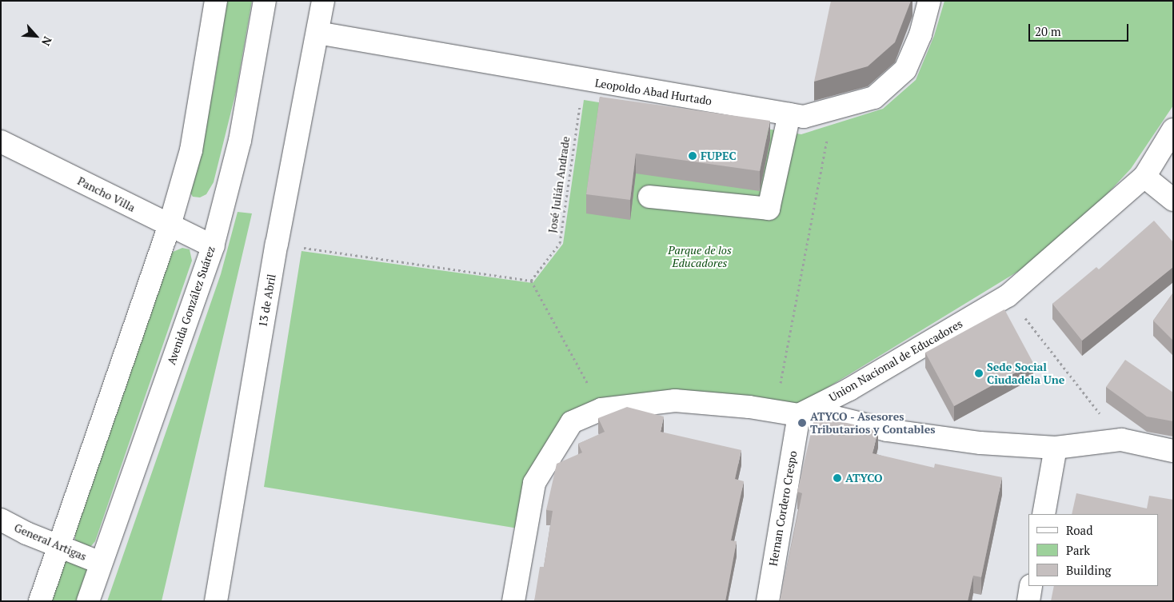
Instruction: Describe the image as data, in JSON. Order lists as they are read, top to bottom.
{
  "streets": {
    "street": [
      "Leopoldo Abad Hurtado",
      "Pancho Villa",
      "13 de Abril",
      "Avenida González Suárez",
      "Union Nacional de Educadores",
      "Hernan Cordero Crespo",
      "General Artigas"
    ],
    "path": ["José Julián Andrade"]
  },
  "crossings": [
    ["Leopoldo Abad Hurtado", "José Julián Andrade"],
    ["Leopoldo Abad Hurtado", "13 de Abril"],
    ["Pancho Villa", "Avenida González Suárez"],
    ["Avenida González Suárez", "General Artigas"],
    ["Union Nacional de Educadores", "Hernan Cordero Crespo"]
  ],
  "parks": ["Parque de los Educadores"],
  "places": [
    "FUPEC",
    "Sede Social Ciudadela Une",
    "ATYCO - Asesores Tributarios y Contables",
    "ATYCO"
  ],
  "legend": ["Road", "Park", "Building"],
  "scale_bar": "20 m",
  "north": "bottom right"
}
